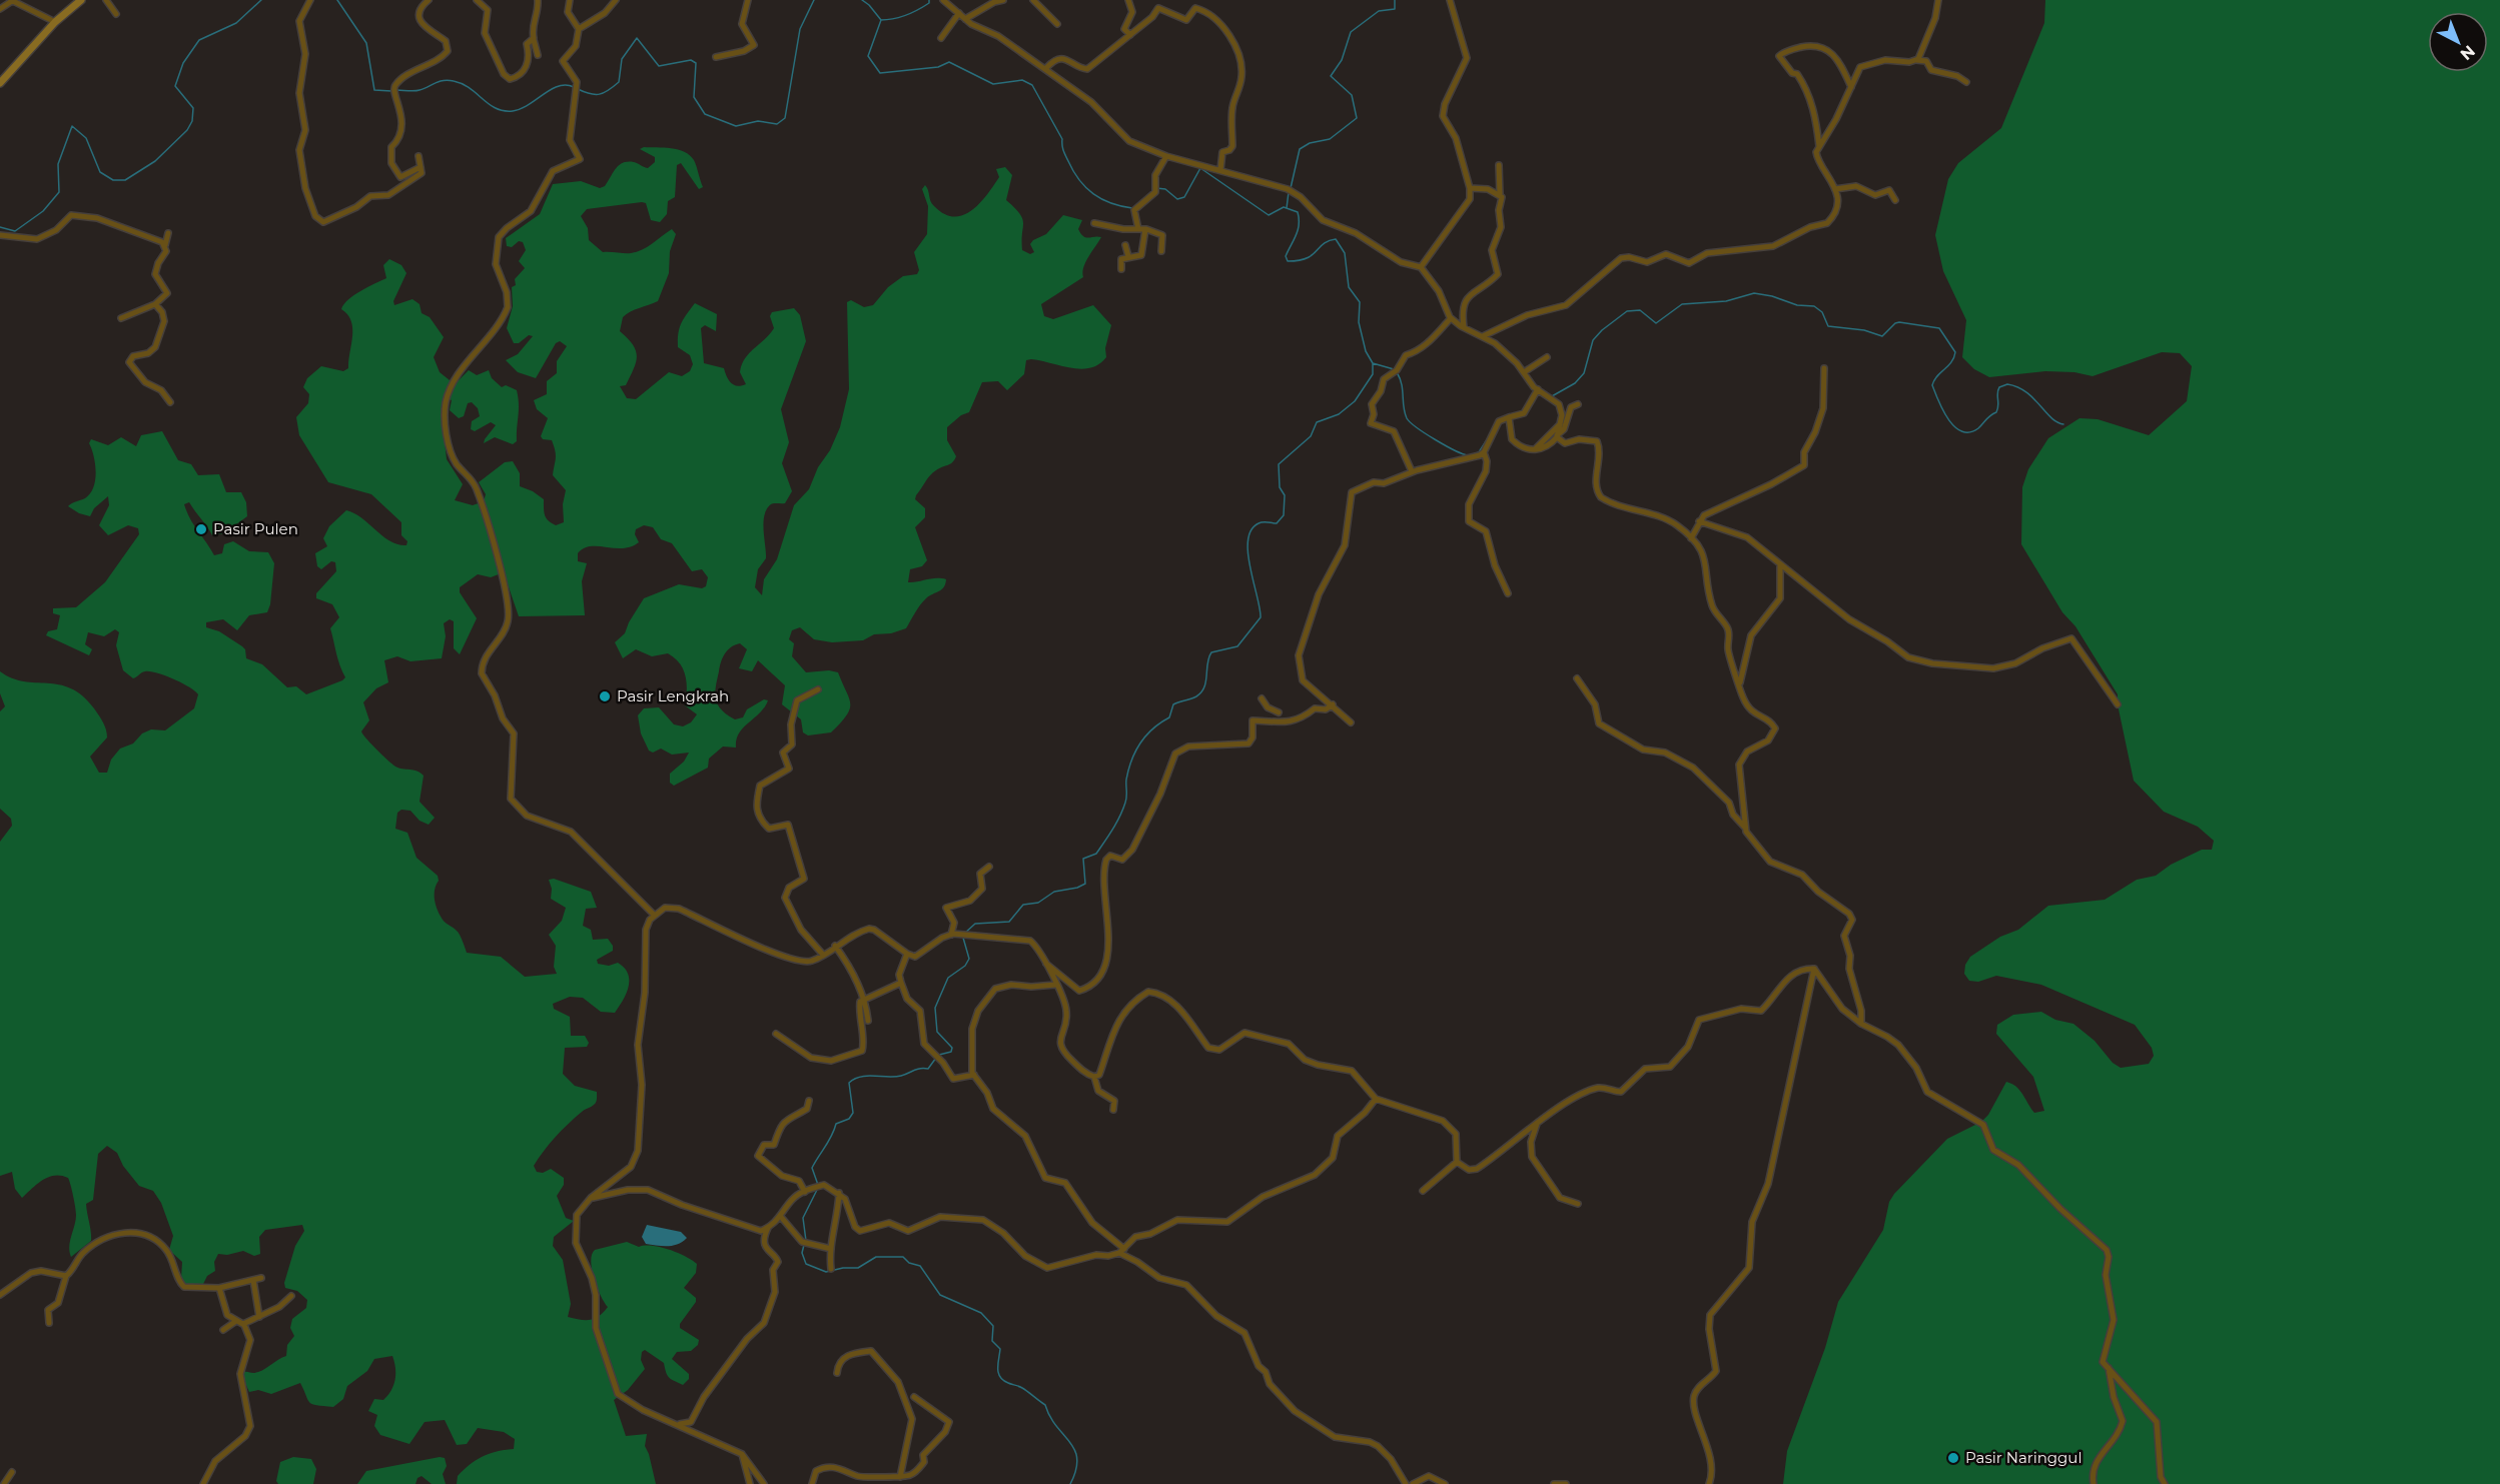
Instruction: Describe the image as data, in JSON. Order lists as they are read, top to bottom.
{
  "places": ["Pasir Pulen", "Pasir Lengkrah", "Pasir Naringgul"],
  "north": "bottom right"
}
